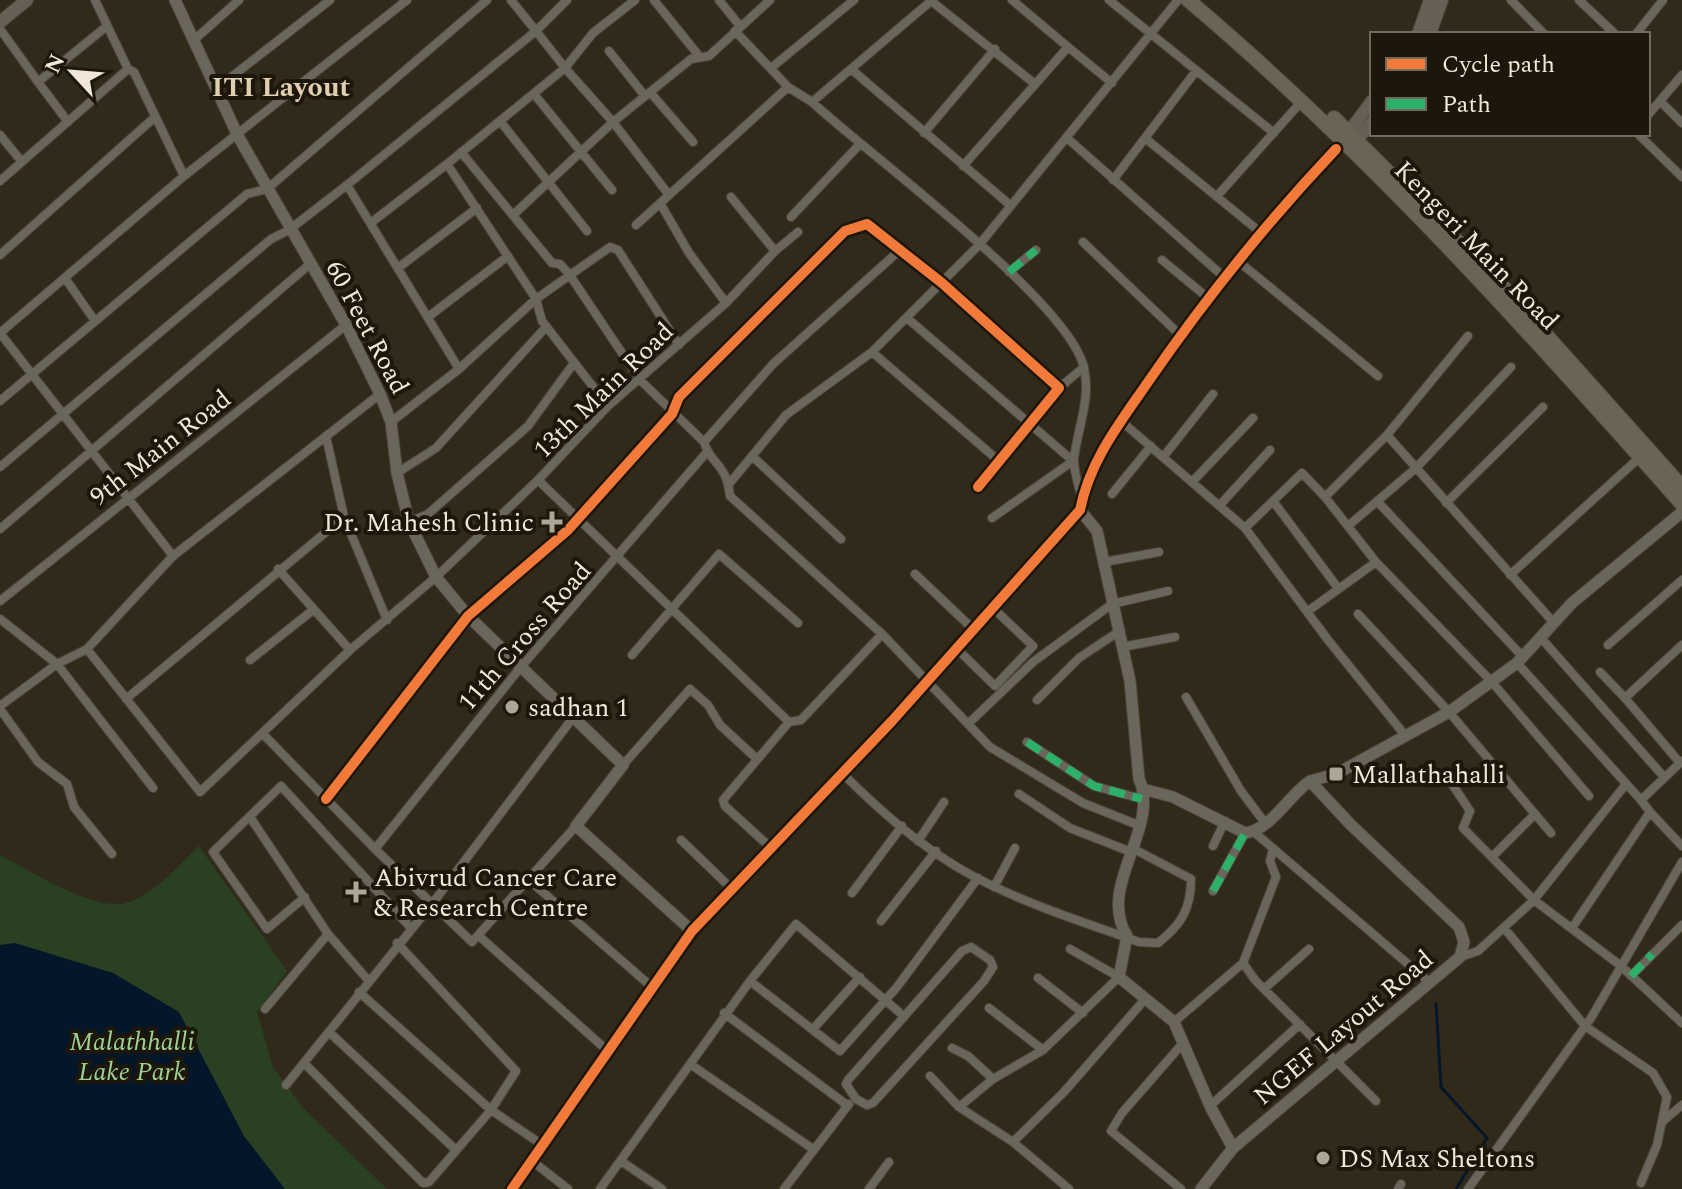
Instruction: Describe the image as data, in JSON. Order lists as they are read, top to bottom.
{
  "streets": {
    "main road": ["Kengeri Main Road"],
    "street": [
      "60 Feet Road",
      "13th Main Road",
      "9th Main Road",
      "11th Cross Road",
      "NGEF Layout Road"
    ]
  },
  "crossings": [
    ["60 Feet Road", "13th Main Road"],
    ["60 Feet Road", "9th Main Road"],
    ["60 Feet Road", "11th Cross Road"]
  ],
  "districts": ["ITI Layout"],
  "parks": ["Malathhalli Lake Park"],
  "places": {
    "health": ["Dr. Mahesh Clinic", "Abivrud Cancer Care & Research Centre"],
    "other": ["sadhan 1", "DS Max Sheltons"],
    "transit": ["Mallathahalli"]
  },
  "legend": ["Cycle path", "Path"],
  "north": "top left"
}
